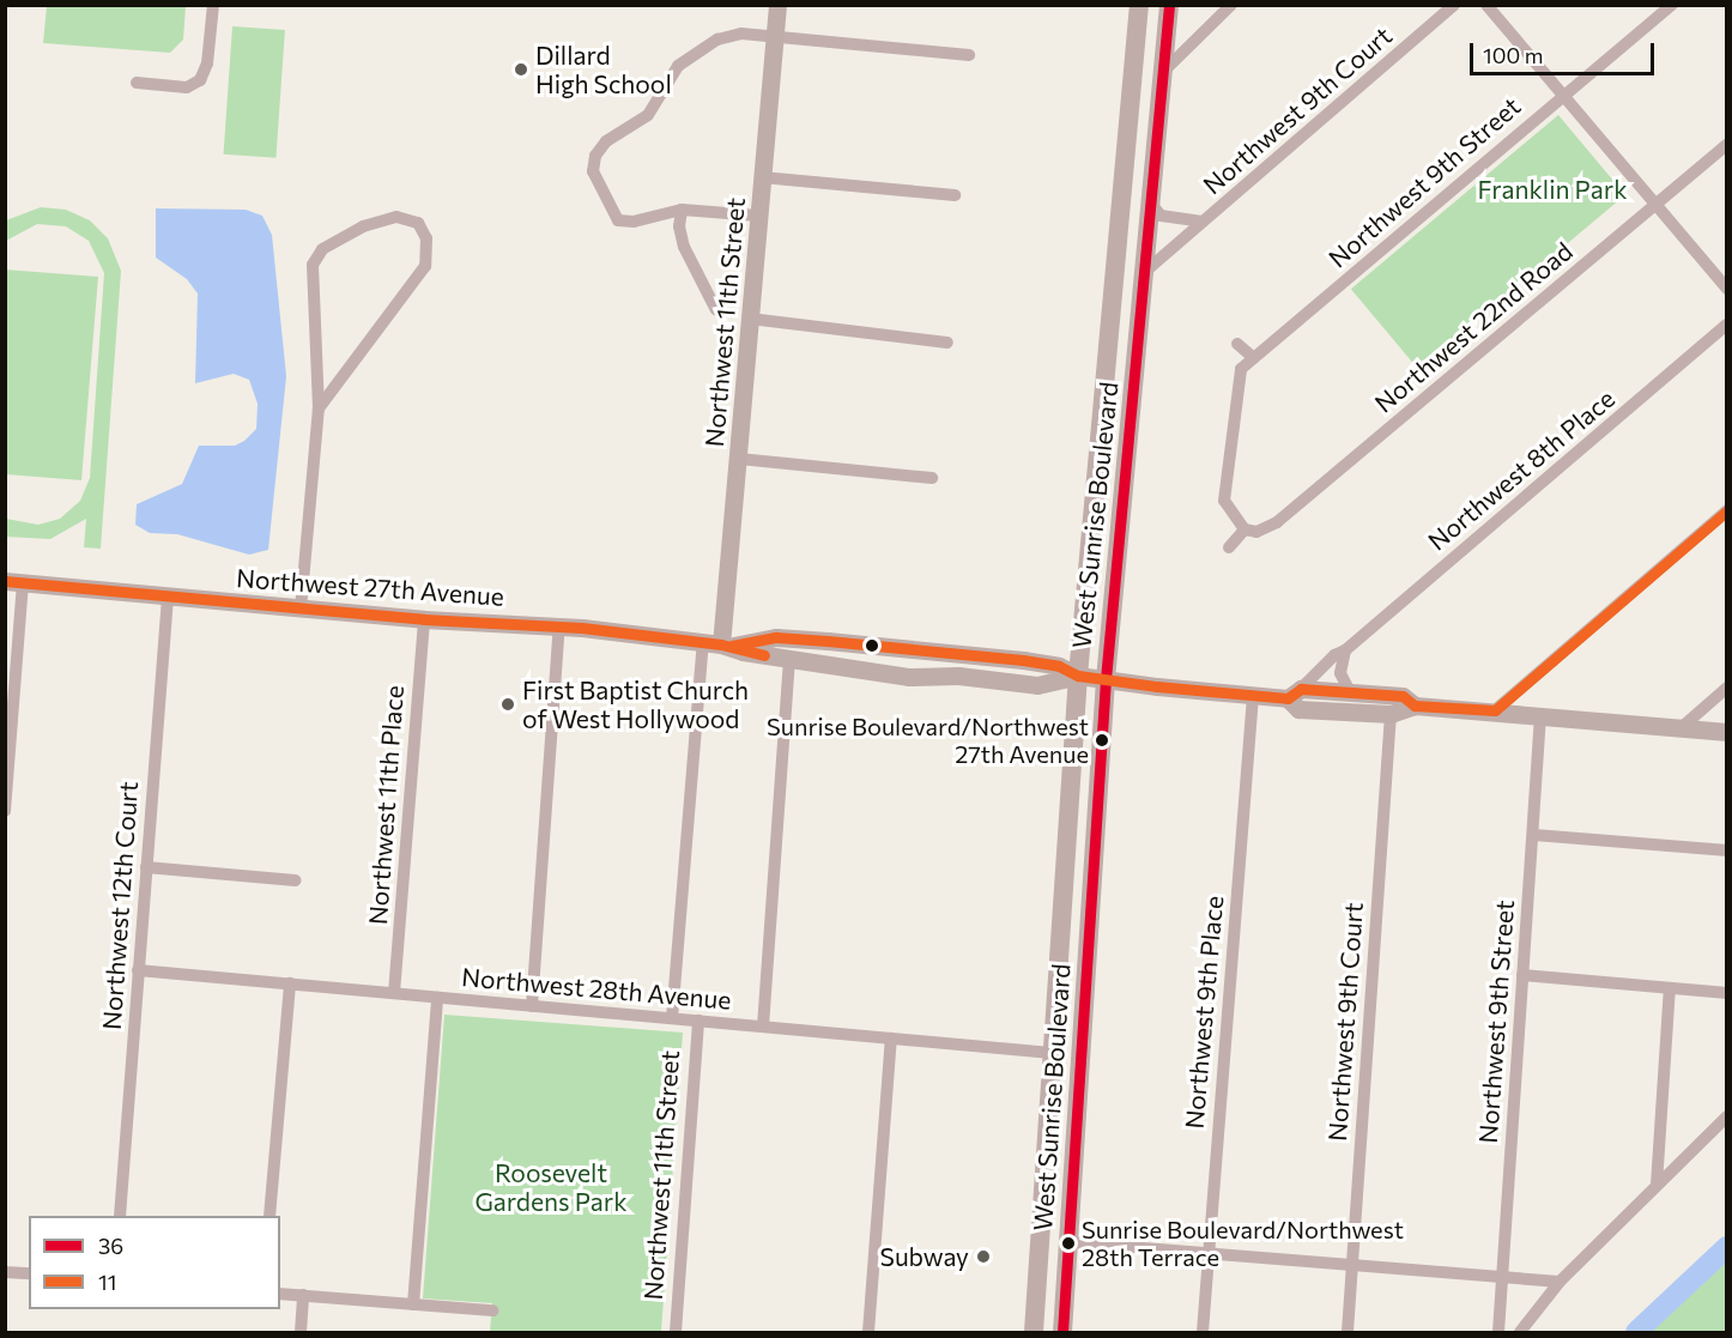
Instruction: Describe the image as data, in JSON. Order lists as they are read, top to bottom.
{
  "streets": {
    "main road": ["West Sunrise Boulevard"],
    "street": [
      "Northwest 9th Court",
      "Northwest 9th Street",
      "Northwest 11th Street",
      "Northwest 22nd Road",
      "Northwest 8th Place",
      "Northwest 27th Avenue",
      "Northwest 11th Place",
      "Northwest 12th Court",
      "Northwest 28th Avenue",
      "Northwest 9th Place"
    ]
  },
  "crossings": [
    ["Northwest 9th Court", "West Sunrise Boulevard"],
    ["Northwest 9th Court", "Northwest 27th Avenue"],
    ["Northwest 9th Street", "Northwest 22nd Road"],
    ["Northwest 9th Street", "Northwest 27th Avenue"],
    ["Northwest 11th Street", "Northwest 27th Avenue"],
    ["Northwest 11th Street", "Northwest 28th Avenue"],
    ["Northwest 8th Place", "Northwest 27th Avenue"],
    ["West Sunrise Boulevard", "Northwest 27th Avenue"],
    ["West Sunrise Boulevard", "Northwest 28th Avenue"],
    ["Northwest 27th Avenue", "Northwest 11th Place"],
    ["Northwest 27th Avenue", "Northwest 12th Court"],
    ["Northwest 27th Avenue", "Northwest 9th Place"],
    ["Northwest 11th Place", "Northwest 28th Avenue"],
    ["Northwest 12th Court", "Northwest 28th Avenue"]
  ],
  "parks": ["Franklin Park", "Roosevelt Gardens Park"],
  "places": [
    "Dillard High School",
    "First Baptist Church of West Hollywood",
    "Sunrise Boulevard/Northwest 27th Avenue",
    "Sunrise Boulevard/Northwest 28th Terrace",
    "Subway"
  ],
  "lines": ["transit line 36", "transit line 11"],
  "legend": ["36", "11"],
  "scale_bar": "100 m"
}
